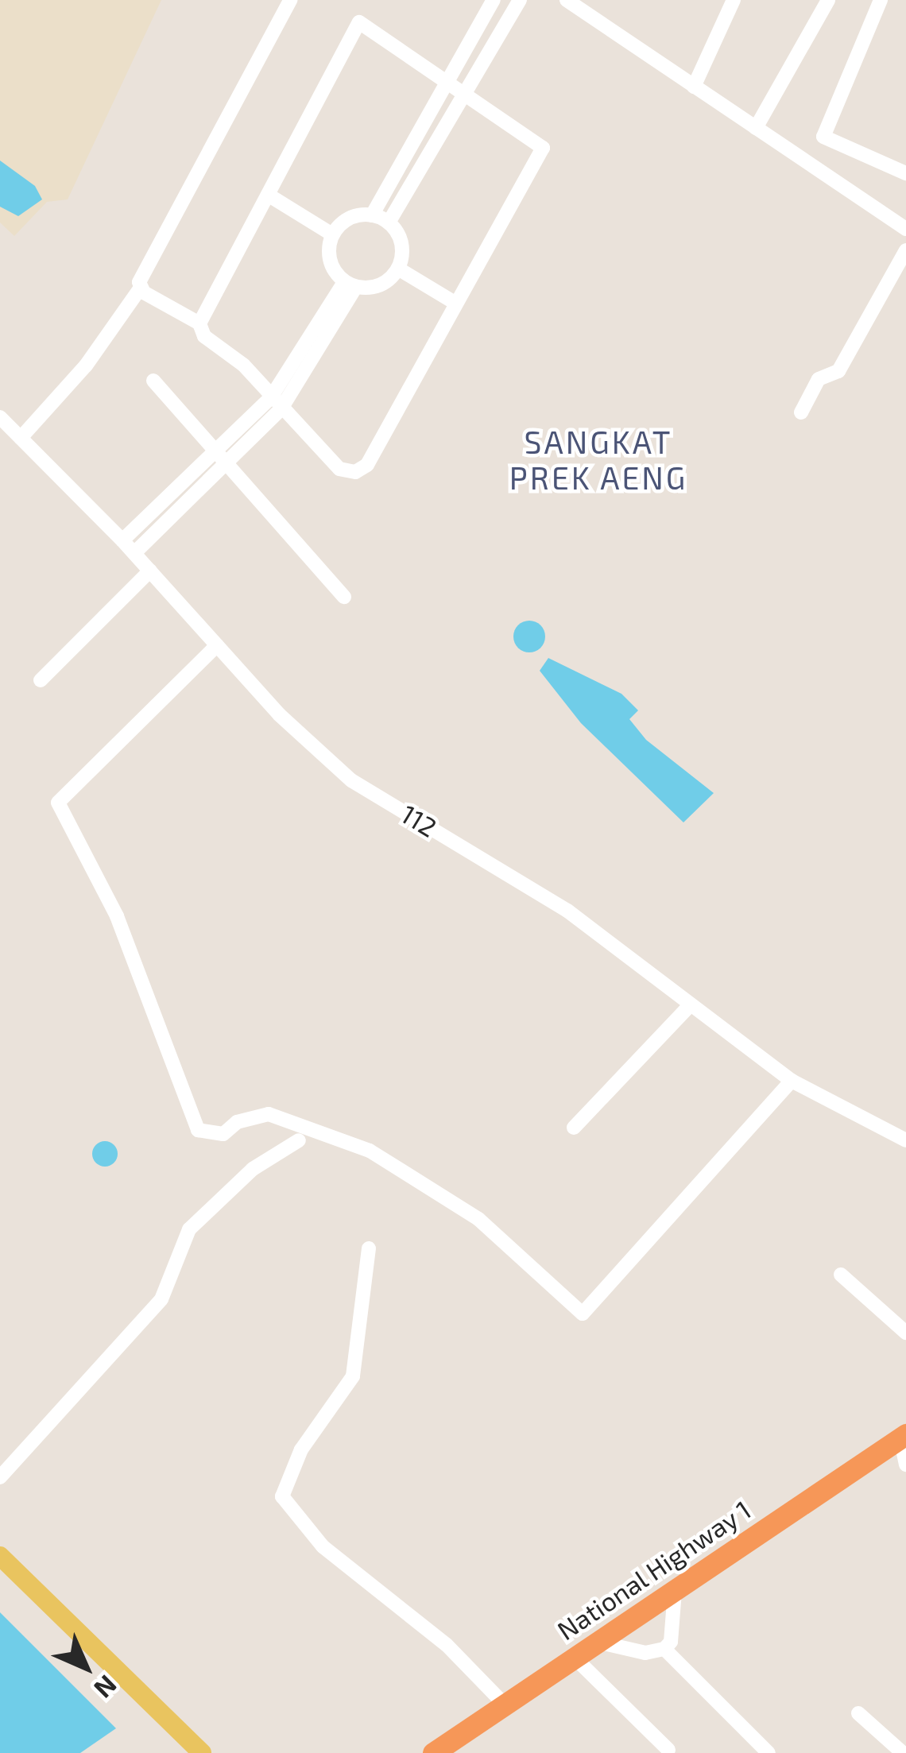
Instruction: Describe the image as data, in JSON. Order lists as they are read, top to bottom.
{
  "streets": {
    "highway": ["National Highway 1"],
    "street": ["112"]
  },
  "districts": ["SANGKAT PREK AENG"],
  "north": "bottom right"
}
